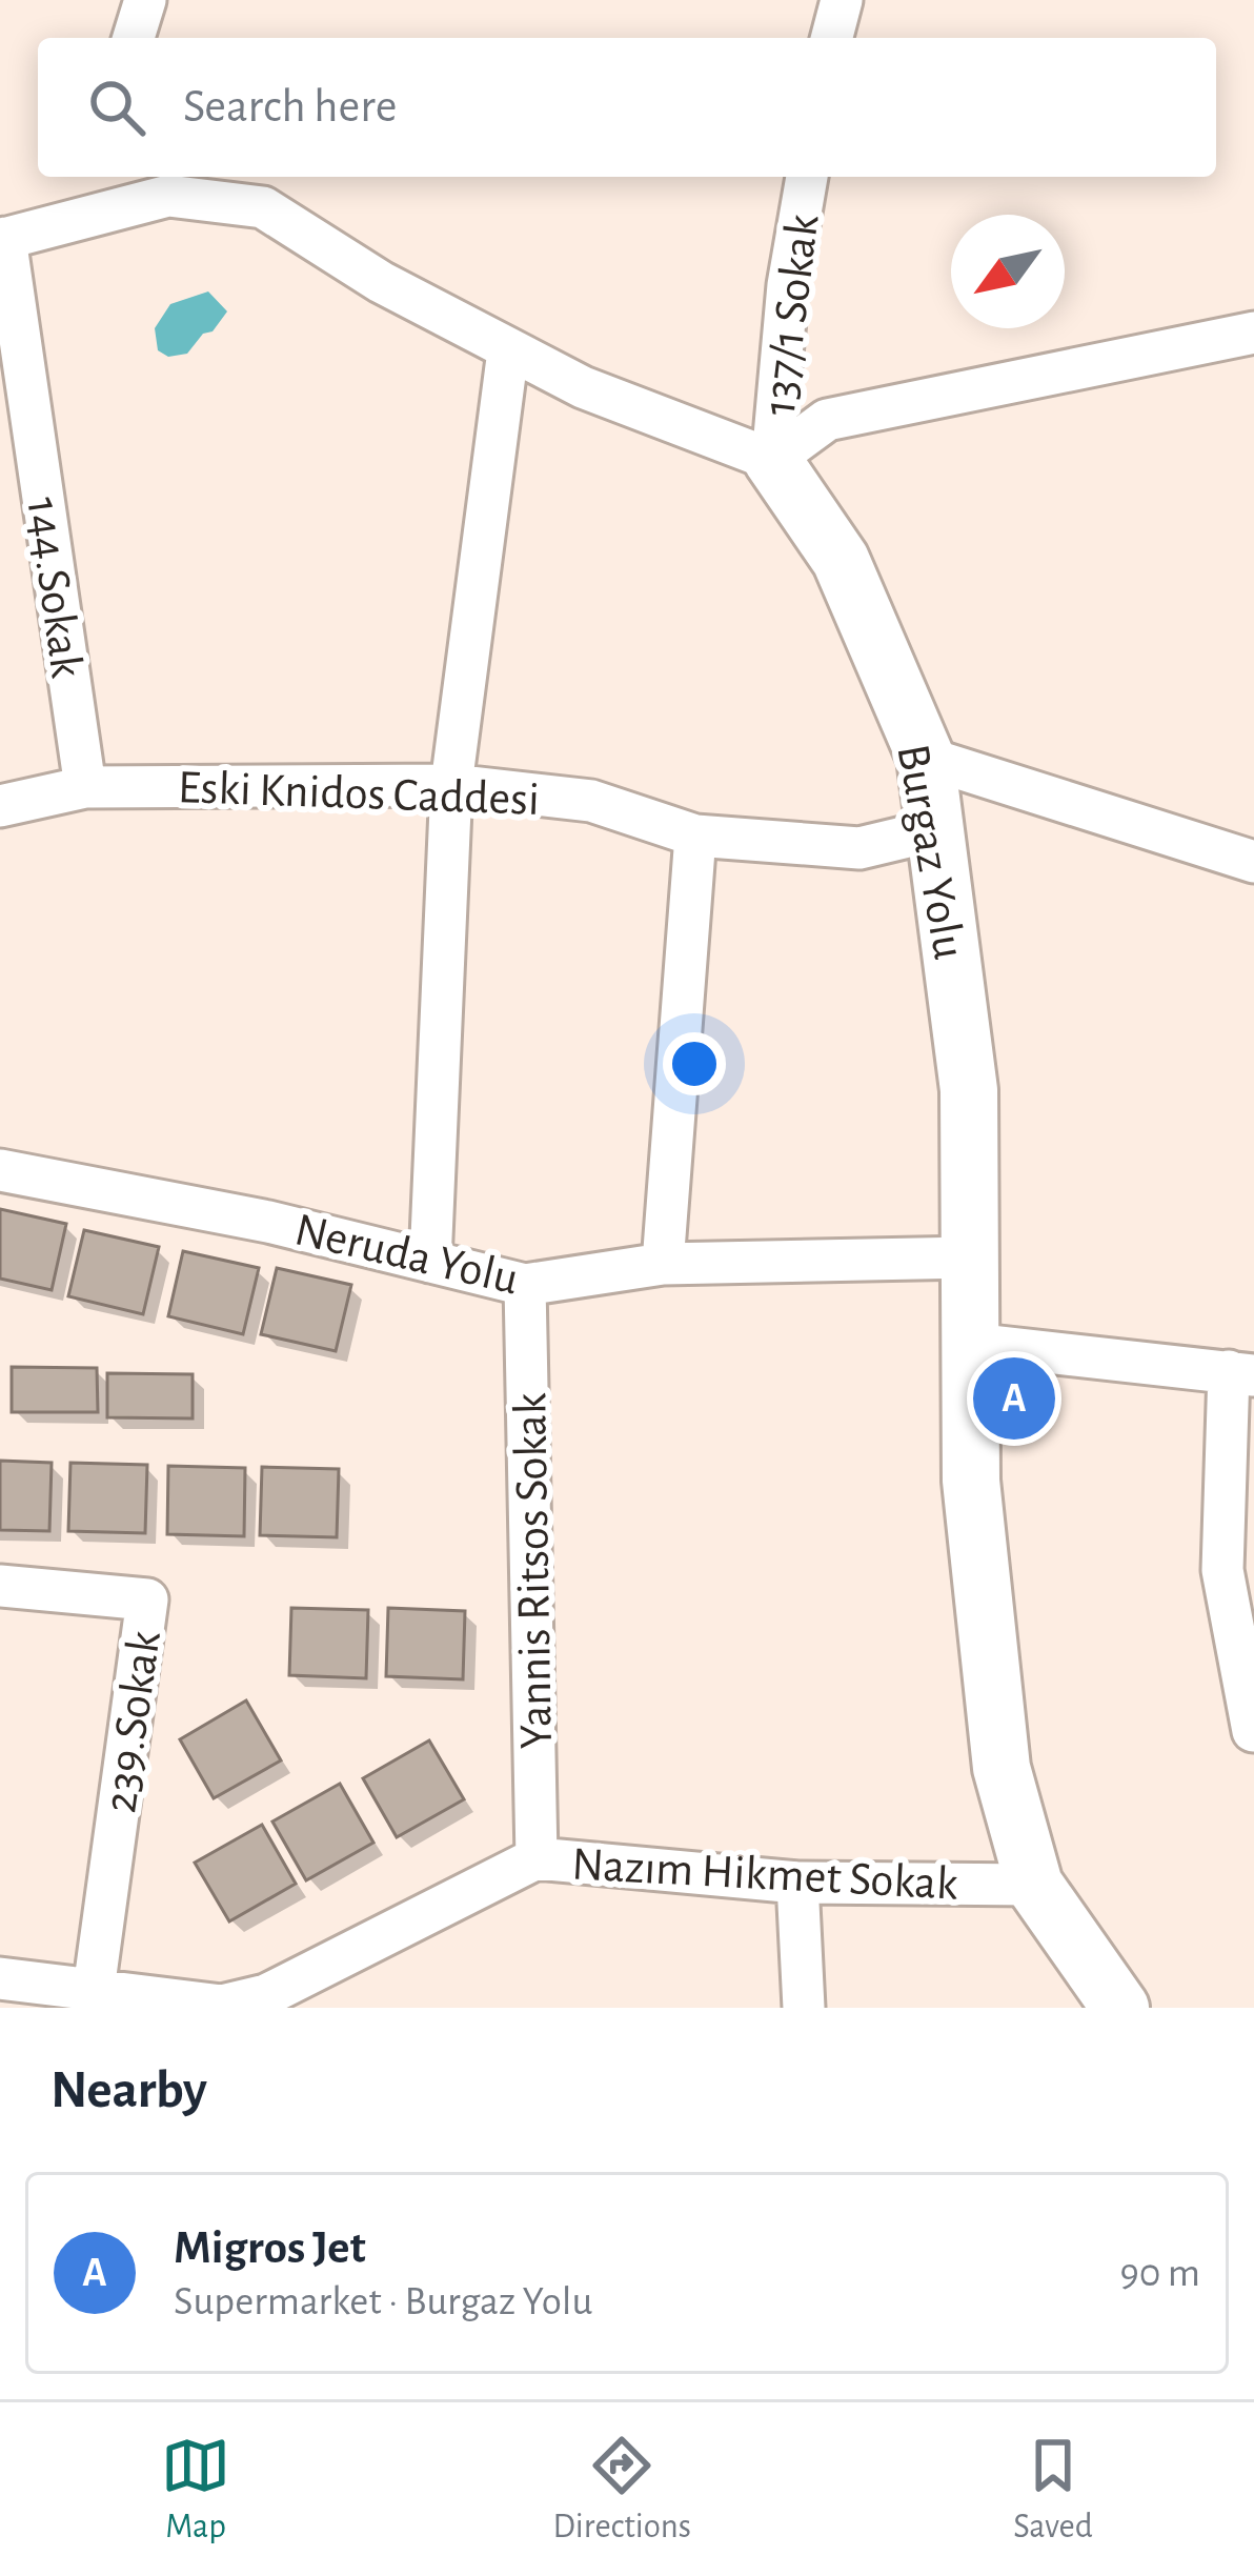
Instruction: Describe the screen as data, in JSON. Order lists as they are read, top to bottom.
{
  "streets": {
    "street": [
      "137/1 Sokak",
      "144.Sokak",
      "Eski Knidos Caddesi",
      "Burgaz Yolu",
      "Neruda Yolu",
      "Yannis Ritsos Sokak",
      "239.Sokak",
      "Nazım Hikmet Sokak"
    ]
  },
  "crossings": [
    ["137/1 Sokak", "Burgaz Yolu"],
    ["144.Sokak", "Eski Knidos Caddesi"],
    ["Eski Knidos Caddesi", "Burgaz Yolu"],
    ["Burgaz Yolu", "Neruda Yolu"],
    ["Burgaz Yolu", "Nazım Hikmet Sokak"],
    ["Neruda Yolu", "Yannis Ritsos Sokak"],
    ["Yannis Ritsos Sokak", "Nazım Hikmet Sokak"],
    ["239.Sokak", "Nazım Hikmet Sokak"]
  ],
  "north": "bottom left",
  "page": {
    "search": "Search here",
    "pins": "A",
    "heading": "Nearby",
    "list": [
      {
        "mark": "A",
        "name": "Migros Jet",
        "note": "Supermarket · Burgaz Yolu",
        "value": "90 m"
      }
    ],
    "nav": ["Map", "Directions", "Saved"]
  }
}
